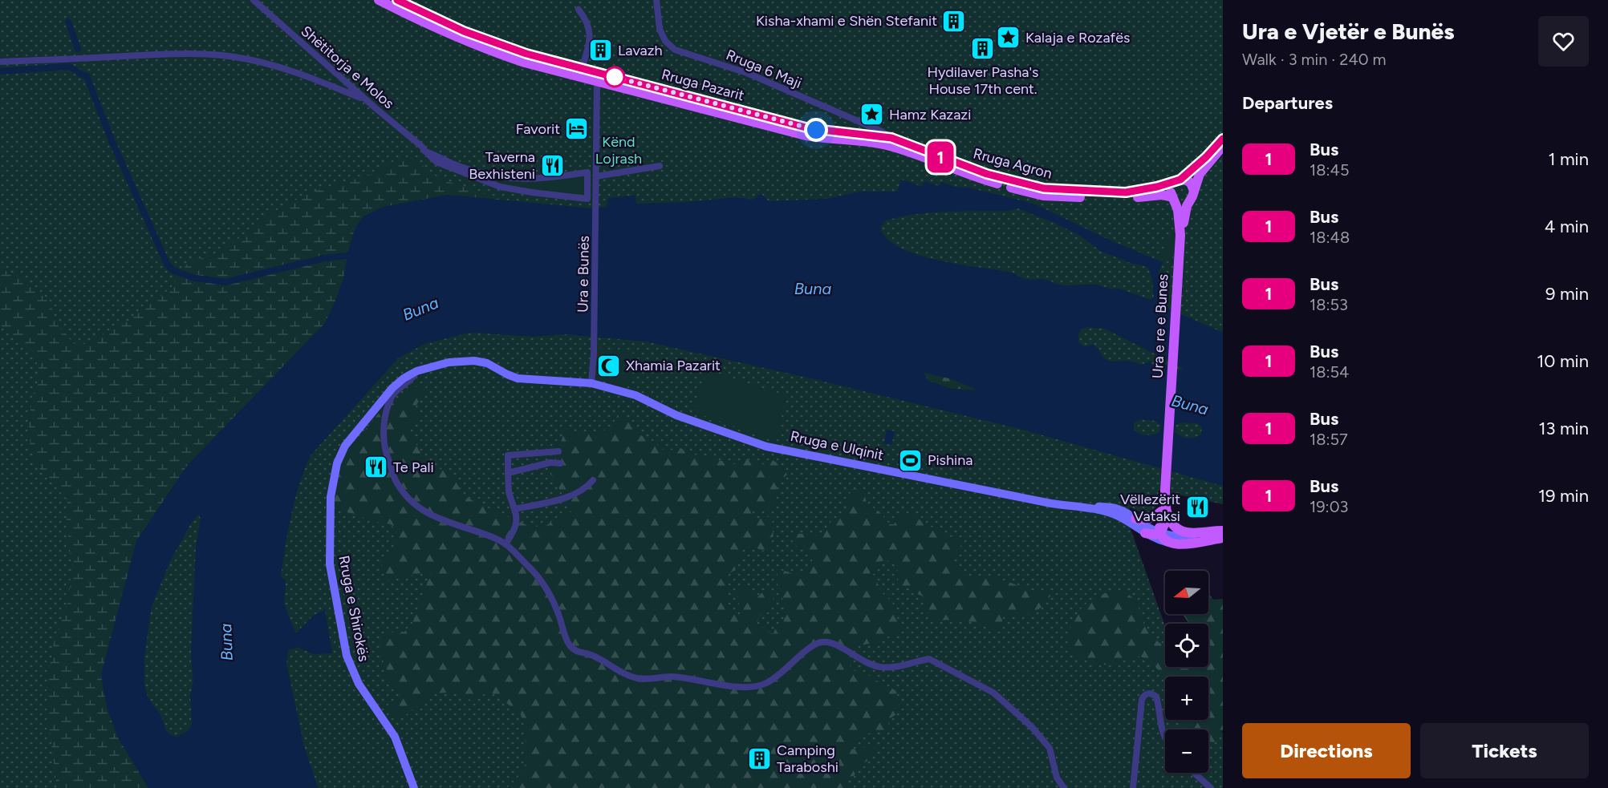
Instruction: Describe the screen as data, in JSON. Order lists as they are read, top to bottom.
{
  "streets": {
    "main road": [
      "Rruga Pazarit",
      "Rruga Agron",
      "Ura e re e Bunes",
      "Rruga e Ulqinit",
      "Rruga e Shirokës"
    ],
    "street": ["Shëtitorja e Molos", "Rruga 6 Maji", "Ura e Bunës"]
  },
  "crossings": [
    ["Rruga 6 Maji", "Rruga Agron"],
    ["Rruga Pazarit", "Rruga Agron"],
    ["Rruga Pazarit", "Ura e Bunës"],
    ["Ura e Bunës", "Rruga e Ulqinit"],
    ["Ura e Bunës", "Rruga e Shirokës"],
    ["Ura e re e Bunes", "Rruga e Ulqinit"],
    ["Rruga e Ulqinit", "Rruga e Shirokës"]
  ],
  "water": ["Buna"],
  "parks": ["Kënd Lojrash"],
  "places": {
    "building": [
      "Kisha-xhami e Shën Stefanit",
      "Hydilaver Pasha's House 17th cent.",
      "Lavazh",
      "Camping Taraboshi"
    ],
    "place": ["Kalaja e Rozafës", "Hamz Kazazi"],
    "hotel": ["Favorit"],
    "restaurant": ["Taverna Bexhisteni", "Te Pali", "Vëllezërit Vataksi"],
    "mosque": ["Xhamia Pazarit"],
    "sports": ["Pishina"]
  },
  "lines": ["bus line 1"],
  "north": "left",
  "page": {
    "on_map": "1",
    "heading": [
      ["Ura e Vjetër e Bunës", "Walk · 3 min · 240 m"],
      "Departures"
    ],
    "list": [
      {
        "mark": "1",
        "name": "Bus",
        "note": "18:45",
        "value": "1 min"
      },
      {
        "mark": "1",
        "name": "Bus",
        "note": "18:48",
        "value": "4 min"
      },
      {
        "mark": "1",
        "name": "Bus",
        "note": "18:53",
        "value": "9 min"
      },
      {
        "mark": "1",
        "name": "Bus",
        "note": "18:54",
        "value": "10 min"
      },
      {
        "mark": "1",
        "name": "Bus",
        "note": "18:57",
        "value": "13 min"
      },
      {
        "mark": "1",
        "name": "Bus",
        "note": "19:03",
        "value": "19 min"
      }
    ],
    "map_buttons": ["+", "−"],
    "buttons": ["Directions", "Tickets"]
  }
}
